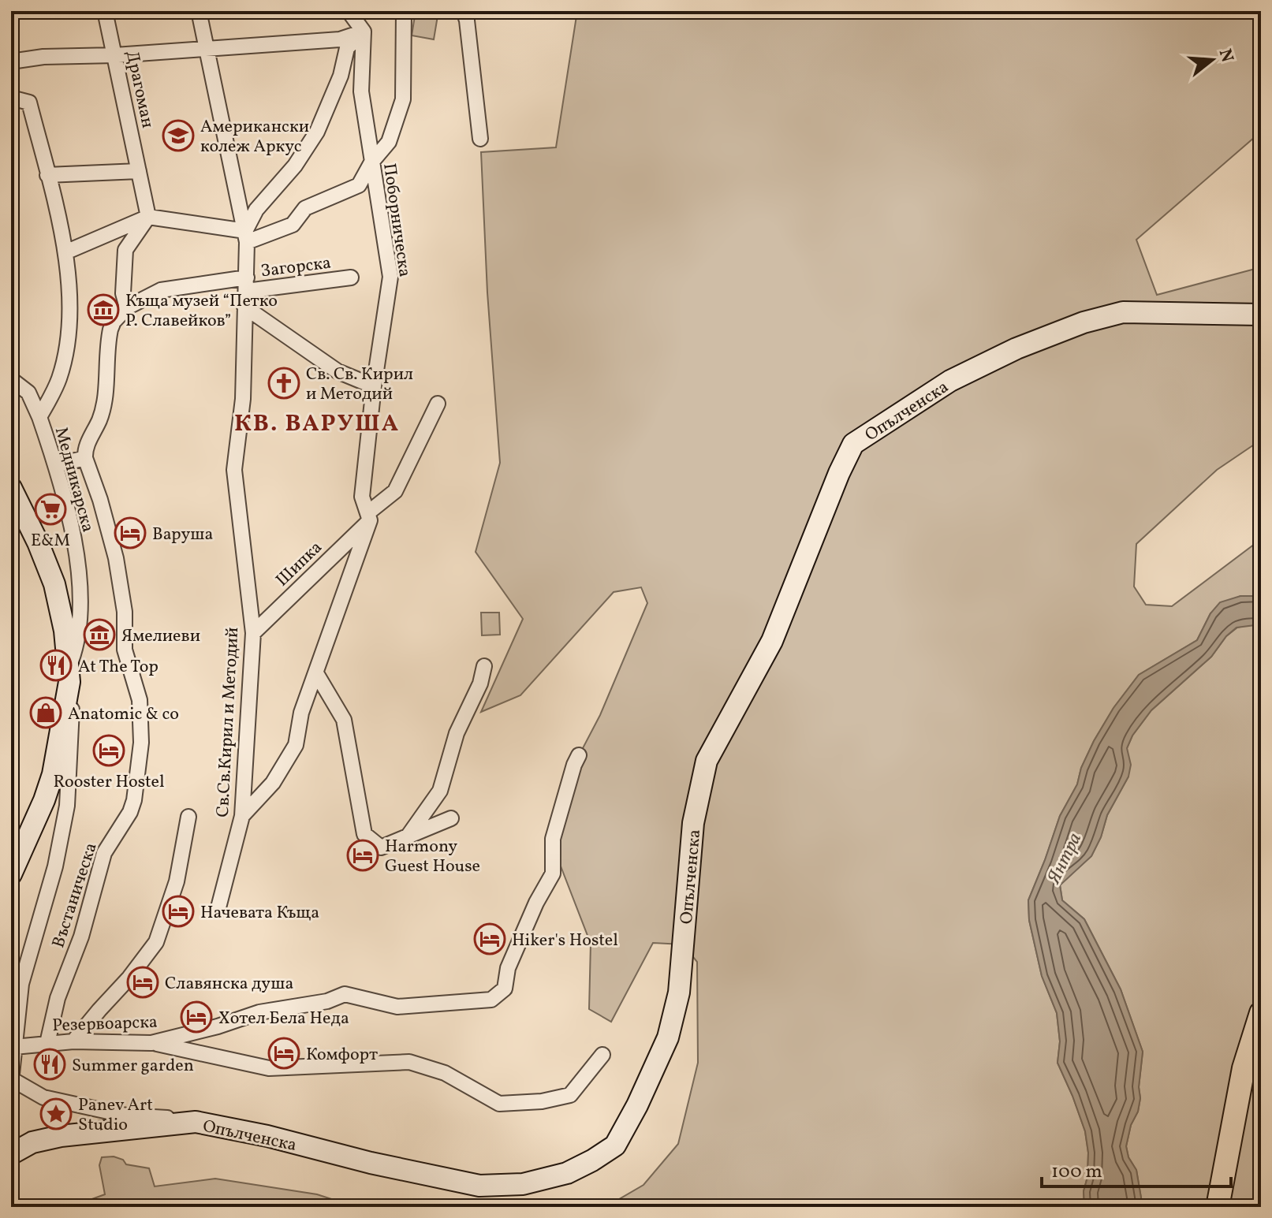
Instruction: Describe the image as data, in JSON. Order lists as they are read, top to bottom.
{
  "streets": {
    "street": [
      "Драгоман",
      "Поборническа",
      "Загорска",
      "Опълченска",
      "Медникарска",
      "Шипка",
      "Св.Св.Кирил и Методий",
      "Въстаническа",
      "Резервоарска"
    ]
  },
  "crossings": [
    ["Поборническа", "Шипка"],
    ["Поборническа", "Св.Св.Кирил и Методий"],
    ["Загорска", "Св.Св.Кирил и Методий"],
    ["Медникарска", "Резервоарска"],
    ["Шипка", "Св.Св.Кирил и Методий"],
    ["Въстаническа", "Резервоарска"]
  ],
  "districts": ["КВ. ВАРУША"],
  "water": ["Янтра"],
  "places": {
    "school or university": ["Американски колеж Аркус"],
    "museum": ["Къща музей “Петко Р. Славейков”", "Ямелиеви"],
    "church": ["Св. Св. Кирил и Методий"],
    "supermarket": ["Е&М"],
    "hotel": [
      "Варуша",
      "Rooster Hostel",
      "Harmony Guest House",
      "Начевата Къща",
      "Hiker's Hostel",
      "Славянска душа",
      "Xотел Бела Неда",
      "Комфорт"
    ],
    "restaurant": ["At The Top", "Summer garden"],
    "shop": ["Anatomic & co"],
    "place": ["Panev Art Studio"]
  },
  "scale_bar": "100 m",
  "north": "right"
}
